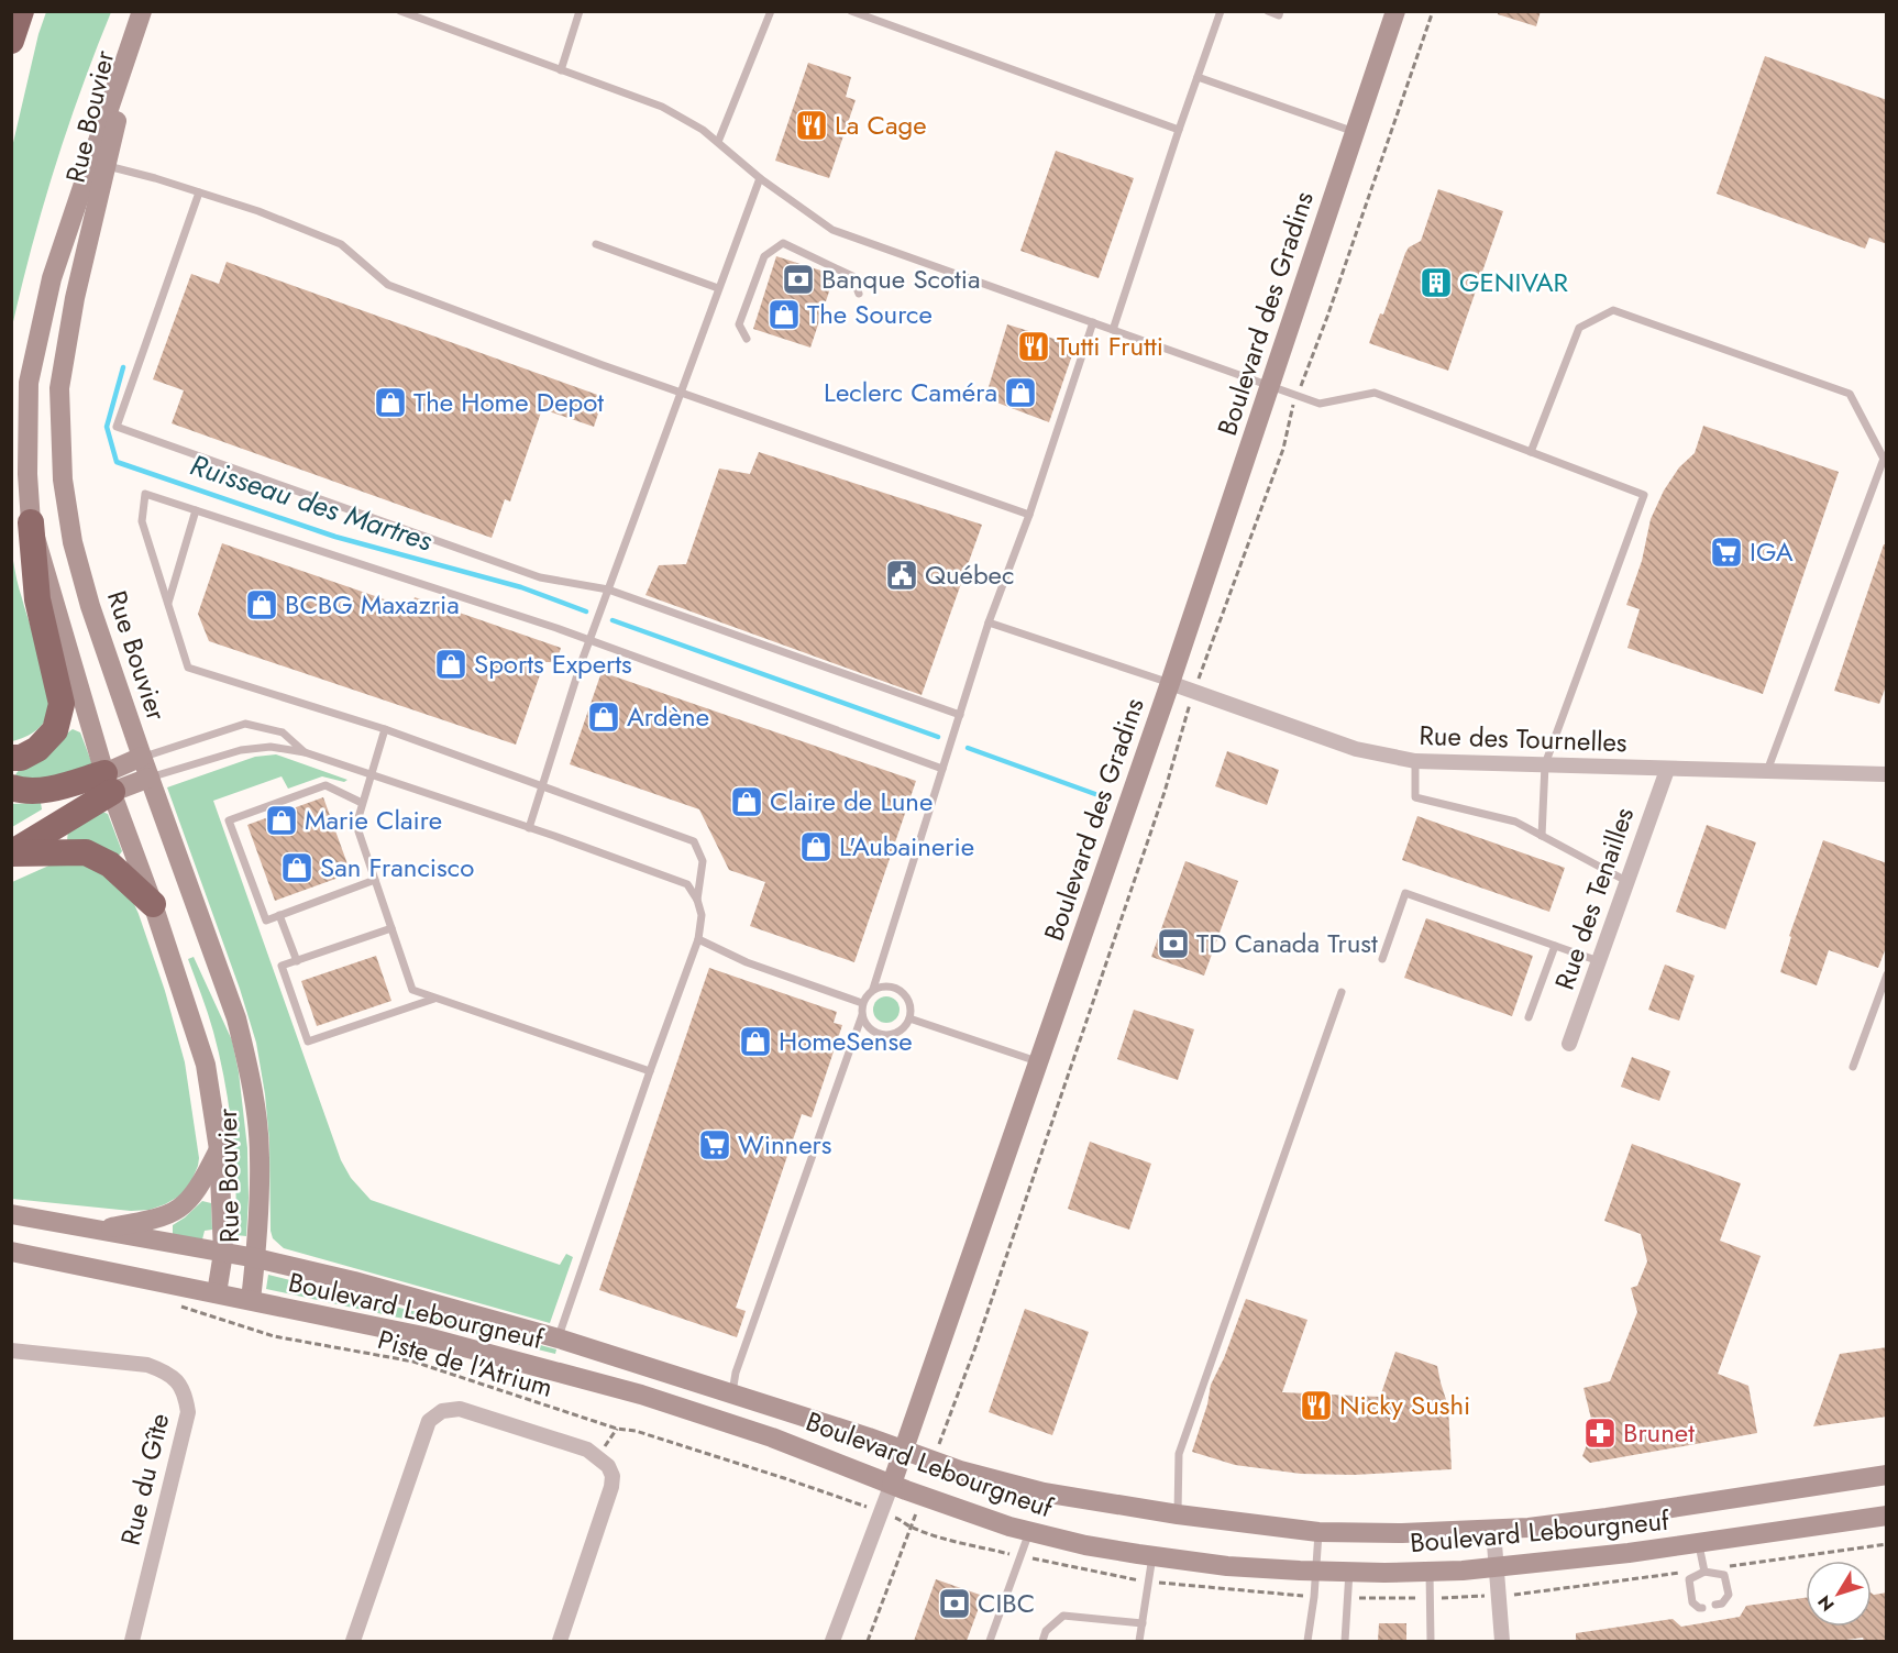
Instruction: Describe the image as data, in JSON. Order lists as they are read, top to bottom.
{
  "streets": {
    "street": [
      "Rue Bouvier",
      "Boulevard des Gradins",
      "Rue des Tournelles",
      "Rue des Tenailles",
      "Boulevard Lebourgneuf",
      "Rue du Gîte"
    ],
    "path": ["Piste de l'Atrium"]
  },
  "crossings": [
    ["Rue Bouvier", "Boulevard Lebourgneuf"],
    ["Boulevard des Gradins", "Rue des Tournelles"],
    ["Boulevard des Gradins", "Boulevard Lebourgneuf"],
    ["Rue des Tournelles", "Rue des Tenailles"]
  ],
  "water": ["Ruisseau des Martres"],
  "places": {
    "restaurant": ["La Cage", "Tutti Frutti", "Nicky Sushi"],
    "bank": ["Banque Scotia", "TD Canada Trust", "CIBC"],
    "building": ["GENIVAR"],
    "shop": [
      "The Source",
      "Leclerc Caméra",
      "The Home Depot",
      "BCBG Maxazria",
      "Sports Experts",
      "Ardène",
      "Claire de Lune",
      "Marie Claire",
      "L'Aubainerie",
      "San Francisco",
      "HomeSense"
    ],
    "supermarket": ["IGA", "Winners"],
    "public building": ["Québec"],
    "pharmacy": ["Brunet"]
  },
  "north": "bottom left"
}
